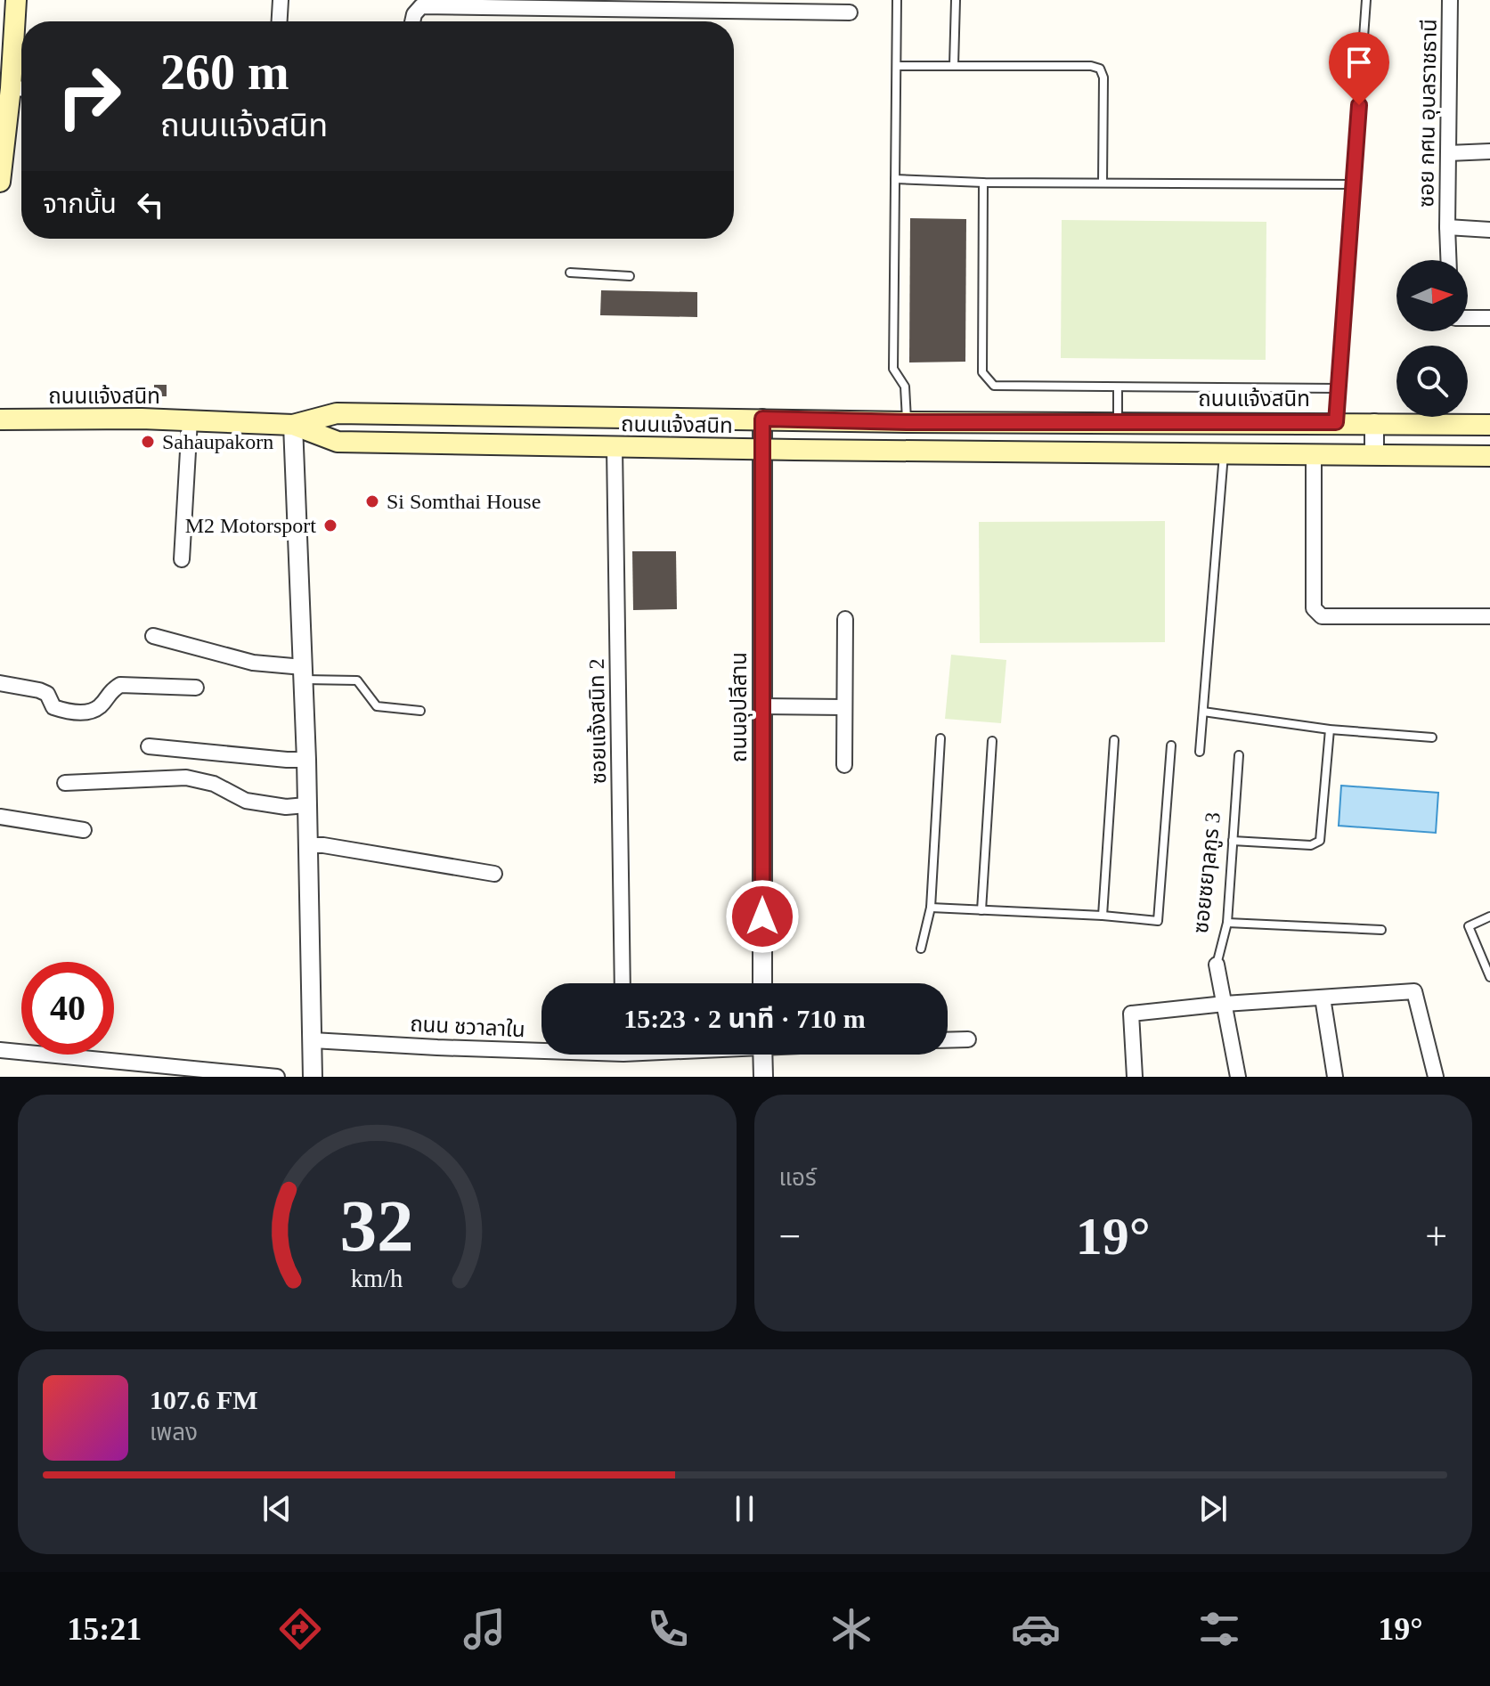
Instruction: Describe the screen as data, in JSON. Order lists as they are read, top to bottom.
{
  "streets": {
    "main road": ["ถนนแจ้งสนิท"],
    "street": [
      "ซอย กศน อุบลราชธานี",
      "ถนนอุปลีสาน",
      "ซอยแจ้งสนิท 2",
      "ซอยซยๅลกูร 3",
      "ถนน ชวาลาใน"
    ]
  },
  "crossings": [
    ["ถนนแจ้งสนิท", "ถนนอุปลีสาน"],
    ["ถนนแจ้งสนิท", "ซอยแจ้งสนิท 2"]
  ],
  "places": ["Sahaupakorn", "Si Somthai House", "M2 Motorsport"],
  "north": "right",
  "page": {
    "turn": ["260 m", "ถนนแจ้งสนิท"],
    "then": "จากนั้น",
    "limit": "40",
    "trip": "15:23 · 2 นาที · 710 m",
    "tile": "แอร์",
    "heat": ["−", "19°", "+"],
    "song": ["107.6 FM", "เพลง"],
    "tabs": ["15:21", "19°"],
    "gauge": ["32", "km/h"]
  }
}
